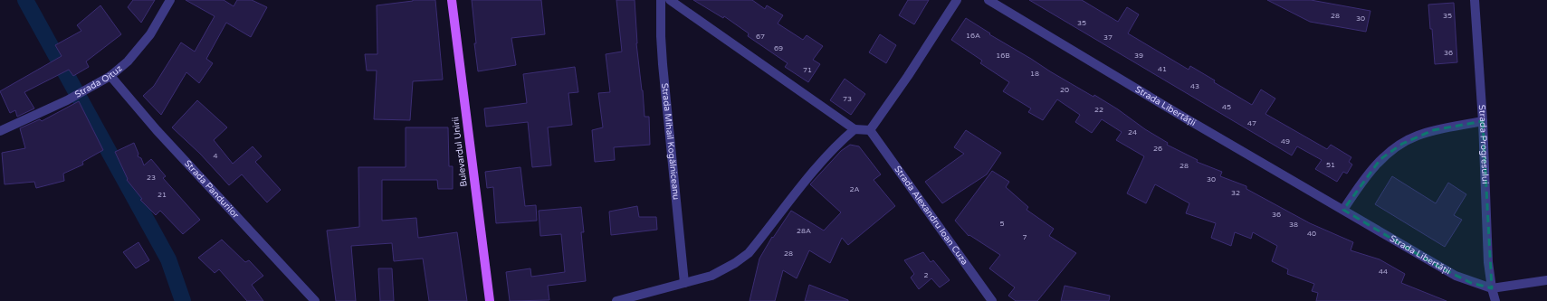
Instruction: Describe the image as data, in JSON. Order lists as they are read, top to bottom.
{
  "streets": {
    "main road": ["Bulevardul Unirii"],
    "street": [
      "Strada Oituz",
      "Strada Libertății",
      "Strada Mihail Kogălniceanu",
      "Strada Progresului",
      "Strada Pandurilor",
      "Strada Alexandru Ioan Cuza"
    ]
  },
  "crossings": [
    ["Strada Oituz", "Strada Pandurilor"],
    ["Strada Libertății", "Strada Progresului"]
  ],
  "house_numbers": [
    "28",
    "35",
    "30",
    "35",
    "16A",
    "67",
    "37",
    "69",
    "36",
    "16B",
    "39",
    "41",
    "71",
    "18",
    "43",
    "20",
    "73",
    "45",
    "22",
    "47",
    "24",
    "49",
    "26",
    "4",
    "51",
    "28",
    "23",
    "30",
    "2A",
    "32",
    "21",
    "36",
    "5",
    "38",
    "28A",
    "40",
    "7",
    "28",
    "44",
    "2"
  ]
}
